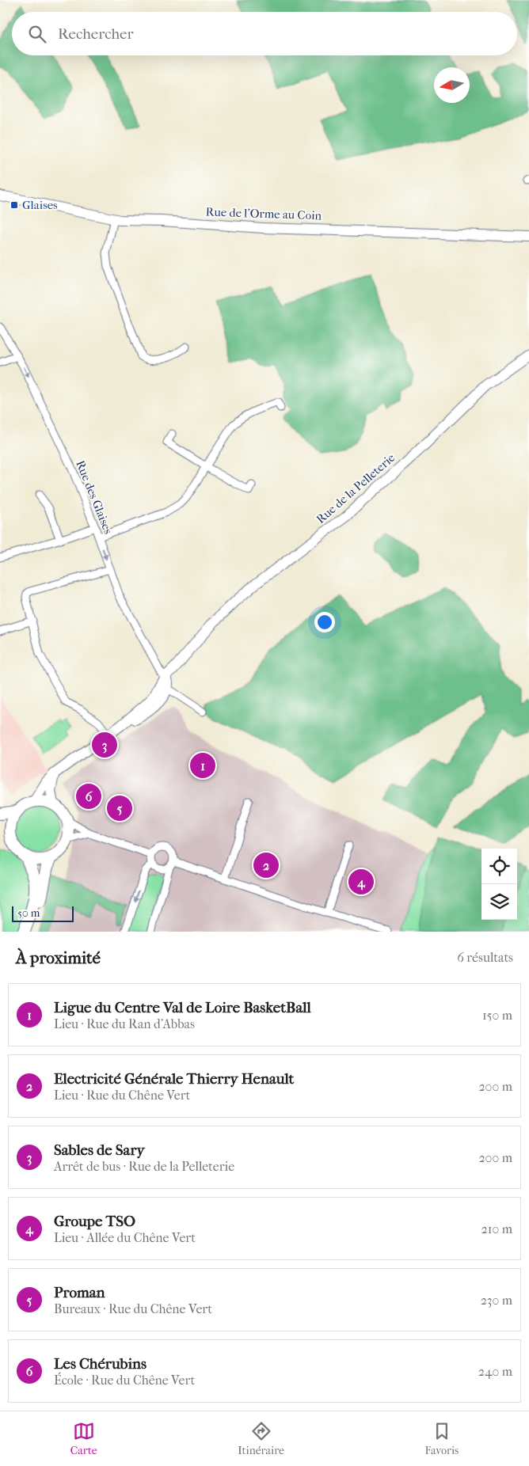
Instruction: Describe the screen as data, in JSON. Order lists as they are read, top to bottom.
{
  "streets": {
    "main road": ["Rue de l'Orme au Coin", "Rue de la Pelleterie"],
    "street": ["Rue des Glaises"]
  },
  "crossings": [
    ["Rue de la Pelleterie", "Rue des Glaises"]
  ],
  "one_way": ["Rue des Glaises"],
  "places": {
    "transit": ["Glaises"]
  },
  "scale_bar": "50 m",
  "north": "left",
  "page": {
    "search": "Rechercher",
    "pins": [
      "3",
      "1",
      "6",
      "5",
      "2",
      "4"
    ],
    "scale": "50 m",
    "heading": ["À proximité", "6 résultats"],
    "list": [
      {
        "mark": "1",
        "name": "Ligue du Centre Val de Loire BasketBall",
        "note": "Lieu · Rue du Ran d'Abbas",
        "value": "150 m"
      },
      {
        "mark": "2",
        "name": "Electricité Générale Thierry Henault",
        "note": "Lieu · Rue du Chêne Vert",
        "value": "200 m"
      },
      {
        "mark": "3",
        "name": "Sables de Sary",
        "note": "Arrêt de bus · Rue de la Pelleterie",
        "value": "200 m"
      },
      {
        "mark": "4",
        "name": "Groupe TSO",
        "note": "Lieu · Allée du Chêne Vert",
        "value": "210 m"
      },
      {
        "mark": "5",
        "name": "Proman",
        "note": "Bureaux · Rue du Chêne Vert",
        "value": "230 m"
      },
      {
        "mark": "6",
        "name": "Les Chérubins",
        "note": "École · Rue du Chêne Vert",
        "value": "240 m"
      }
    ],
    "nav": ["Carte", "Itinéraire", "Favoris"]
  }
}
